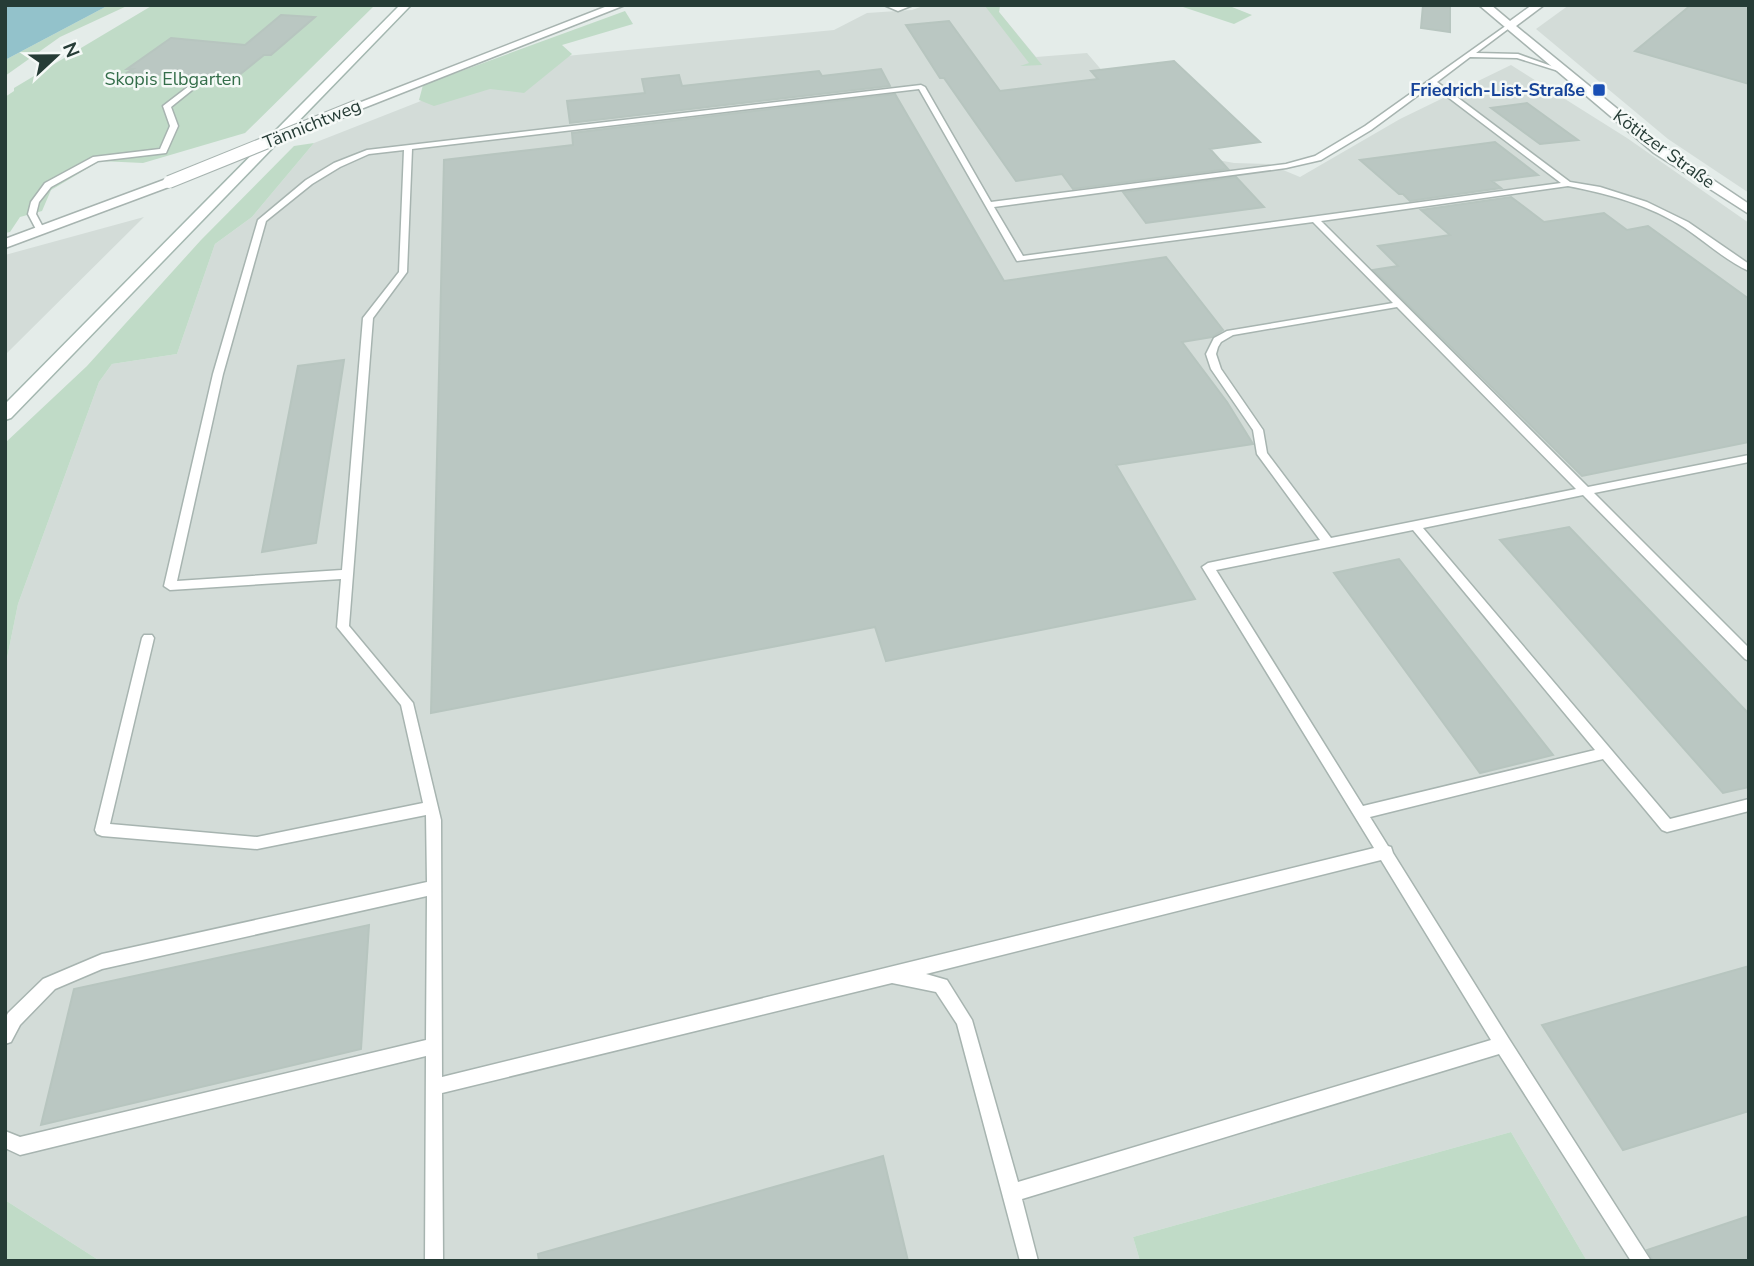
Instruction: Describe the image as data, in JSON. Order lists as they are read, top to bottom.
{
  "streets": {
    "street": ["Tännichtweg", "Kötitzer Straße"]
  },
  "parks": ["Skopis Elbgarten"],
  "places": {
    "transit": ["Friedrich-List-Straße"]
  },
  "north": "right"
}
